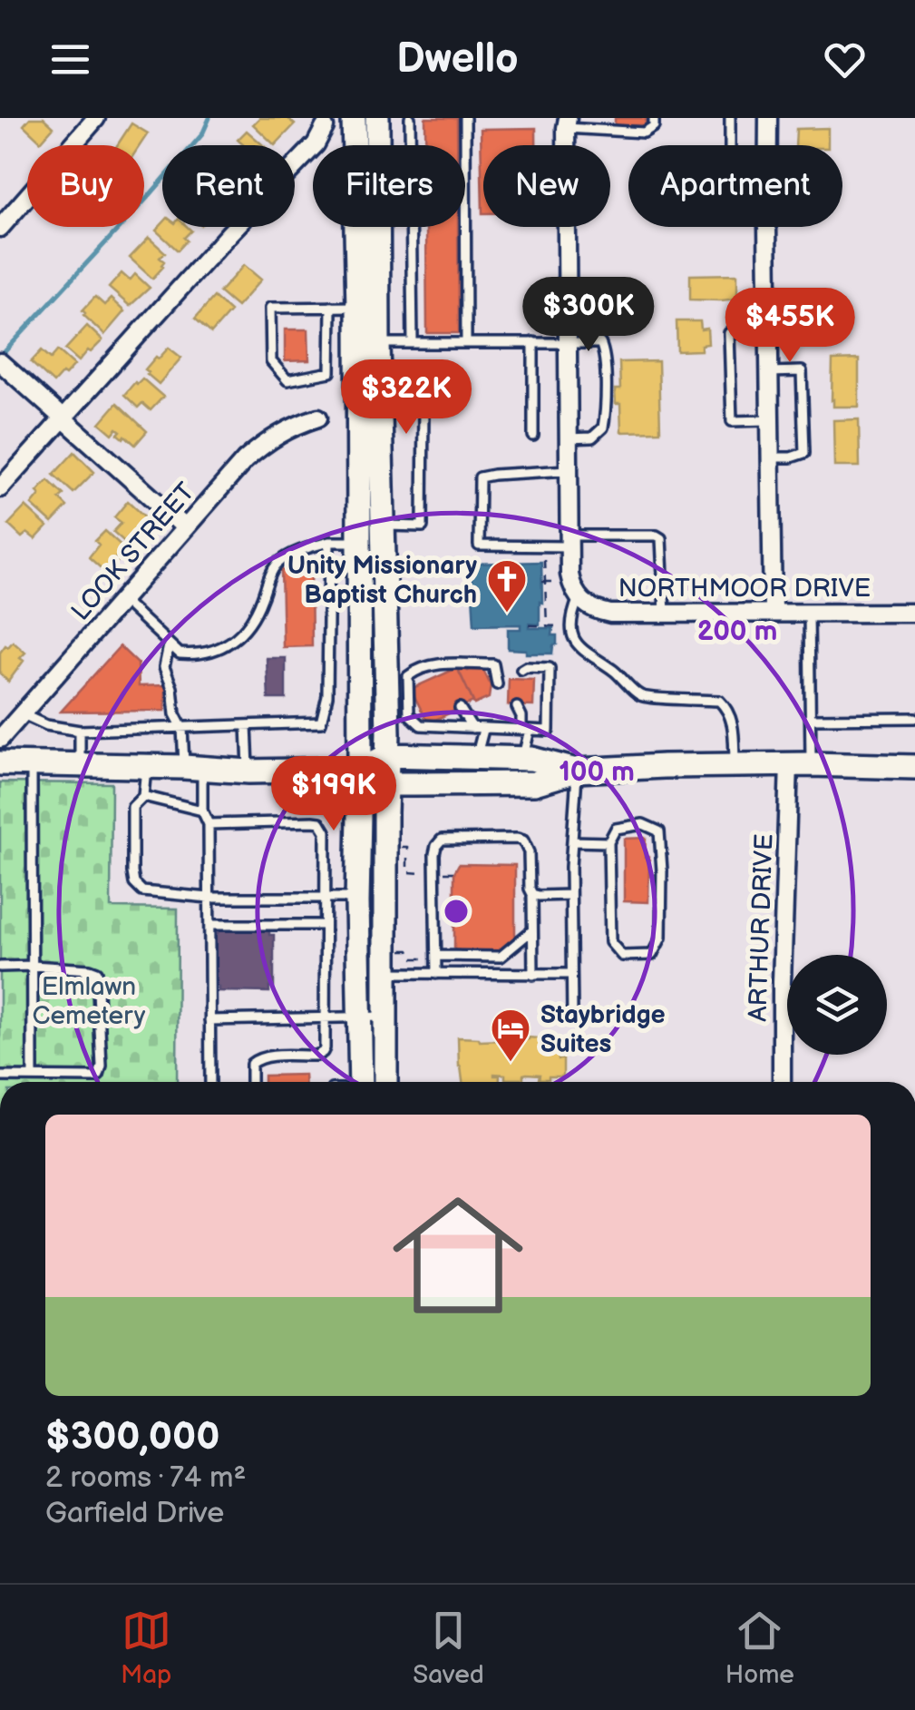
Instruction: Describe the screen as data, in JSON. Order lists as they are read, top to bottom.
{
  "streets": {
    "street": ["LOOK STREET", "NORTHMOOR DRIVE", "ARTHUR DRIVE"]
  },
  "parks": ["Elmlawn Cemetery"],
  "places": {
    "church": ["Unity Missionary Baptist Church"],
    "hotel": ["Staybridge Suites"]
  },
  "page": {
    "header": "Dwello",
    "chip": [
      "Buy",
      "Rent",
      "Filters",
      "New",
      "Apartment"
    ],
    "price": [
      "$300K",
      "$455K",
      "$322K",
      "$199K"
    ],
    "list": [
      {
        "name": "$300,000",
        "note": "2 rooms · 74 m² · Garfield Drive"
      }
    ],
    "tabs": ["Map", "Saved", "Home"]
  },
  "rings": ["200 m", "100 m"]
}
